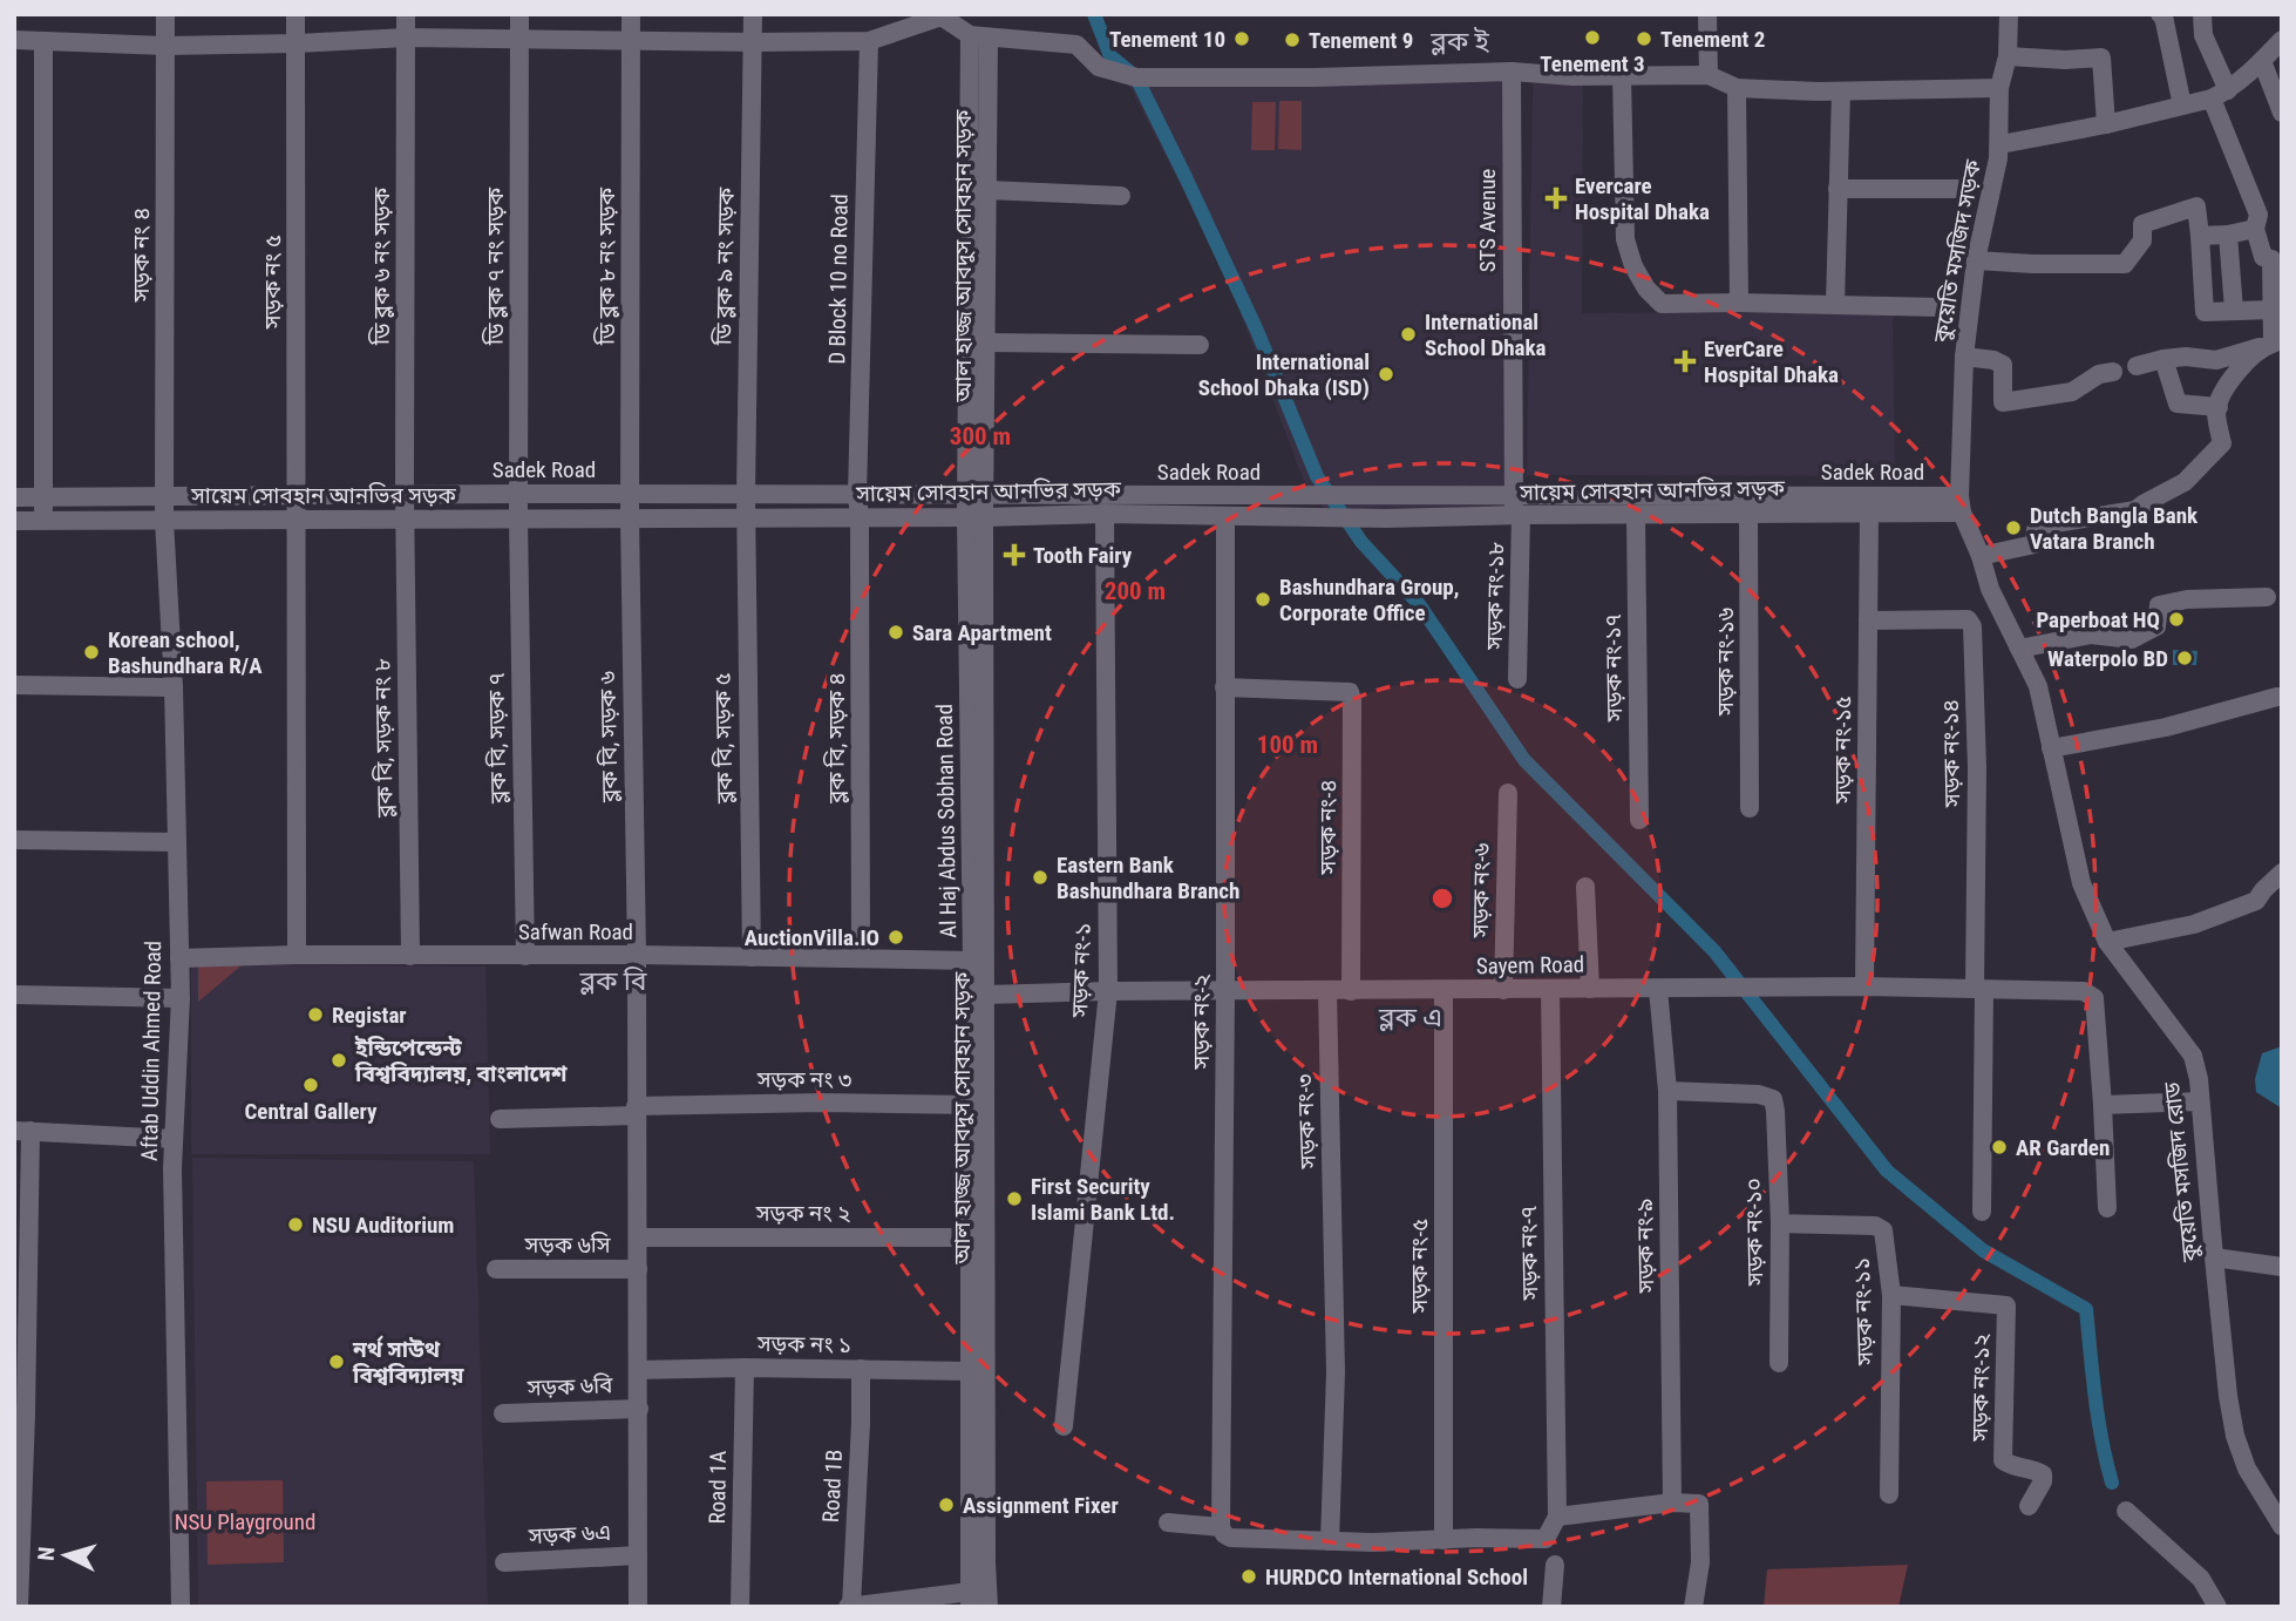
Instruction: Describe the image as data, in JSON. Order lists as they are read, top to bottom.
{
  "streets": {
    "street": [
      "STS Avenue",
      "কুয়েতি মসজিদ সড়ক",
      "সড়ক নং ৪",
      "আল হাজ্জ আবদুস সোবহান সড়ক",
      "ডি ব্লক ৬ নং সড়ক",
      "ডি ব্লক ৭ নং সড়ক",
      "ডি ব্লক ৮ নং সড়ক",
      "ডি ব্লক ৯ নং সড়ক",
      "D Block 10 no Road",
      "সড়ক নং ৫",
      "Sadek Road",
      "সায়েম সোবহান আনভির সড়ক",
      "সড়ক নং-১৮",
      "সড়ক নং-১৬",
      "সড়ক নং-১৭",
      "ব্লক বি, সড়ক ৬",
      "ব্লক বি, সড়ক নং ৮",
      "ব্লক বি, সড়ক ৭",
      "ব্লক বি, সড়ক ৫",
      "ব্লক বি, সড়ক ৪",
      "সড়ক নং-১৫",
      "সড়ক নং-১৪",
      "Al Haj Abdus Sobhan Road",
      "সড়ক নং-৪",
      "সড়ক নং-৬",
      "Safwan Road",
      "Sayem Road",
      "সড়ক নং-১",
      "সড়ক নং-২",
      "Aftab Uddin Ahmed Road",
      "সড়ক নং ৩",
      "সড়ক নং-৩",
      "কুয়েতি মসজিদ রোড",
      "সড়ক নং ২",
      "সড়ক নং-১০",
      "সড়ক ৬সি",
      "সড়ক নং-৯",
      "সড়ক নং-৭",
      "সড়ক নং-৫",
      "সড়ক নং-১১",
      "সড়ক নং ১",
      "সড়ক ৬বি",
      "সড়ক নং-১২",
      "Road 1B",
      "Road 1A",
      "সড়ক ৬এ"
    ]
  },
  "crossings": [
    ["STS Avenue", "Sadek Road"],
    ["STS Avenue", "সায়েম সোবহান আনভির সড়ক"],
    ["STS Avenue", "সড়ক নং-১৮"],
    ["কুয়েতি মসজিদ সড়ক", "Sadek Road"],
    ["কুয়েতি মসজিদ সড়ক", "সায়েম সোবহান আনভির সড়ক"],
    ["কুয়েতি মসজিদ সড়ক", "কুয়েতি মসজিদ রোড"],
    ["সড়ক নং ৪", "Sadek Road"],
    ["সড়ক নং ৪", "Aftab Uddin Ahmed Road"],
    ["আল হাজ্জ আবদুস সোবহান সড়ক", "Sadek Road"],
    ["আল হাজ্জ আবদুস সোবহান সড়ক", "সায়েম সোবহান আনভির সড়ক"],
    ["আল হাজ্জ আবদুস সোবহান সড়ক", "Al Haj Abdus Sobhan Road"],
    ["আল হাজ্জ আবদুস সোবহান সড়ক", "Sayem Road"],
    ["ডি ব্লক ৬ নং সড়ক", "Sadek Road"],
    ["ডি ব্লক ৬ নং সড়ক", "সায়েম সোবহান আনভির সড়ক"],
    ["ডি ব্লক ৬ নং সড়ক", "ব্লক বি, সড়ক নং ৮"],
    ["ডি ব্লক ৭ নং সড়ক", "Sadek Road"],
    ["ডি ব্লক ৭ নং সড়ক", "সায়েম সোবহান আনভির সড়ক"],
    ["ডি ব্লক ৭ নং সড়ক", "ব্লক বি, সড়ক ৭"],
    ["ডি ব্লক ৮ নং সড়ক", "Sadek Road"],
    ["ডি ব্লক ৮ নং সড়ক", "সায়েম সোবহান আনভির সড়ক"],
    ["ডি ব্লক ৮ নং সড়ক", "ব্লক বি, সড়ক ৬"],
    ["ডি ব্লক ৯ নং সড়ক", "Sadek Road"],
    ["ডি ব্লক ৯ নং সড়ক", "সায়েম সোবহান আনভির সড়ক"],
    ["ডি ব্লক ৯ নং সড়ক", "ব্লক বি, সড়ক ৫"],
    ["D Block 10 no Road", "Sadek Road"],
    ["D Block 10 no Road", "সায়েম সোবহান আনভির সড়ক"],
    ["D Block 10 no Road", "ব্লক বি, সড়ক ৪"],
    ["সড়ক নং ৫", "Sadek Road"],
    ["সড়ক নং ৫", "সায়েম সোবহান আনভির সড়ক"],
    ["সড়ক নং ৫", "Safwan Road"],
    ["Sadek Road", "সায়েম সোবহান আনভির সড়ক"],
    ["Sadek Road", "Al Haj Abdus Sobhan Road"],
    ["Sadek Road", "Aftab Uddin Ahmed Road"],
    ["Sadek Road", "কুয়েতি মসজিদ রোড"],
    ["সায়েম সোবহান আনভির সড়ক", "সড়ক নং-১৮"],
    ["সায়েম সোবহান আনভির সড়ক", "সড়ক নং-১৬"],
    ["সায়েম সোবহান আনভির সড়ক", "সড়ক নং-১৭"],
    ["সায়েম সোবহান আনভির সড়ক", "ব্লক বি, সড়ক ৬"],
    ["সায়েম সোবহান আনভির সড়ক", "ব্লক বি, সড়ক নং ৮"],
    ["সায়েম সোবহান আনভির সড়ক", "ব্লক বি, সড়ক ৭"],
    ["সায়েম সোবহান আনভির সড়ক", "ব্লক বি, সড়ক ৫"],
    ["সায়েম সোবহান আনভির সড়ক", "ব্লক বি, সড়ক ৪"],
    ["সায়েম সোবহান আনভির সড়ক", "সড়ক নং-১৫"],
    ["সায়েম সোবহান আনভির সড়ক", "Al Haj Abdus Sobhan Road"],
    ["সায়েম সোবহান আনভির সড়ক", "সড়ক নং-১"],
    ["সায়েম সোবহান আনভির সড়ক", "সড়ক নং-২"],
    ["সায়েম সোবহান আনভির সড়ক", "Aftab Uddin Ahmed Road"],
    ["সায়েম সোবহান আনভির সড়ক", "কুয়েতি মসজিদ রোড"],
    ["ব্লক বি, সড়ক ৬", "Safwan Road"],
    ["ব্লক বি, সড়ক ৬", "সড়ক নং ৩"],
    ["ব্লক বি, সড়ক ৬", "সড়ক নং ২"],
    ["ব্লক বি, সড়ক ৬", "সড়ক ৬সি"],
    ["ব্লক বি, সড়ক ৬", "সড়ক নং ১"],
    ["ব্লক বি, সড়ক ৬", "সড়ক ৬বি"],
    ["ব্লক বি, সড়ক ৬", "সড়ক ৬এ"],
    ["ব্লক বি, সড়ক নং ৮", "Safwan Road"],
    ["ব্লক বি, সড়ক ৭", "Safwan Road"],
    ["ব্লক বি, সড়ক ৫", "Safwan Road"],
    ["ব্লক বি, সড়ক ৪", "Safwan Road"],
    ["সড়ক নং-১৫", "সড়ক নং-১৪"],
    ["সড়ক নং-১৫", "Sayem Road"],
    ["সড়ক নং-১৪", "Sayem Road"],
    ["Al Haj Abdus Sobhan Road", "Safwan Road"],
    ["Al Haj Abdus Sobhan Road", "সড়ক নং ৩"],
    ["Al Haj Abdus Sobhan Road", "সড়ক নং ২"],
    ["Al Haj Abdus Sobhan Road", "সড়ক নং ১"],
    ["সড়ক নং-৪", "Sayem Road"],
    ["সড়ক নং-৪", "সড়ক নং-২"],
    ["সড়ক নং-৬", "Sayem Road"],
    ["Safwan Road", "Aftab Uddin Ahmed Road"],
    ["Sayem Road", "সড়ক নং-১"],
    ["Sayem Road", "সড়ক নং-২"],
    ["Sayem Road", "সড়ক নং-৩"],
    ["Sayem Road", "সড়ক নং-৯"],
    ["Sayem Road", "সড়ক নং-৭"],
    ["Sayem Road", "সড়ক নং-৫"],
    ["সড়ক নং-১০", "সড়ক নং-৯"],
    ["সড়ক নং-১০", "সড়ক নং-১১"],
    ["সড়ক নং-১১", "সড়ক নং-১২"],
    ["সড়ক নং ১", "Road 1B"],
    ["সড়ক নং ১", "Road 1A"]
  ],
  "districts": ["ব্লক ই", "ব্লক বি", "ব্লক এ"],
  "parks": ["NSU Playground"],
  "places": {
    "other": [
      "Tenement 3",
      "Tenement 10",
      "Tenement 2",
      "Tenement 9",
      "International School Dhaka",
      "International School Dhaka (ISD)",
      "Dutch Bangla Bank Vatara Branch",
      "Bashundhara Group, Corporate Office",
      "Paperboat HQ",
      "Sara Apartment",
      "Korean school, Bashundhara R/A",
      "Waterpolo BD",
      "Eastern Bank Bashundhara Branch",
      "AuctionVilla.IO",
      "Registar",
      "ইন্ডিপেন্ডেন্ট বিশ্ববিদ্যালয়, বাংলাদেশ",
      "Central Gallery",
      "AR Garden",
      "First Security Islami Bank Ltd.",
      "NSU Auditorium",
      "নর্থ সাউথ বিশ্ববিদ্যালয়",
      "Assignment Fixer",
      "HURDCO International School"
    ],
    "health": ["Evercare Hospital Dhaka", "EverCare Hospital Dhaka", "Tooth Fairy"]
  },
  "north": "left",
  "rings": ["300 m", "200 m", "100 m"]
}
